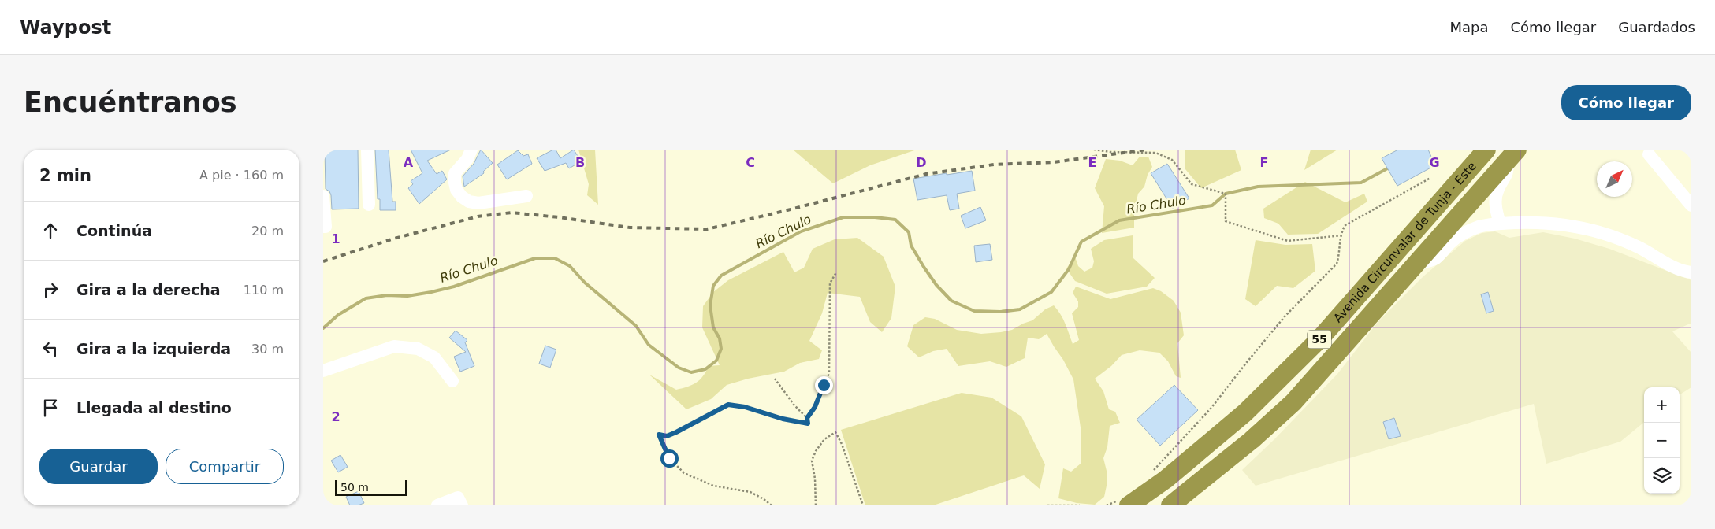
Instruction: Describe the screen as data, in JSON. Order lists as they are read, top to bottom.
{
  "streets": {
    "highway": ["Avenida Circunvalar de Tunja - Este", "55"]
  },
  "water": ["Río Chulo"],
  "scale_bar": "50 m",
  "north": "top right",
  "page": {
    "header": "Waypost",
    "nav": ["Mapa", "Cómo llegar", "Guardados"],
    "buttons": [
      "Cómo llegar",
      ["Guardar", "Compartir"]
    ],
    "title": "Encuéntranos",
    "heading": ["2 min", "A pie · 160 m"],
    "list": [
      ["Continúa", "20 m"],
      ["Gira a la derecha", "110 m"],
      ["Gira a la izquierda", "30 m"],
      "Llegada al destino"
    ],
    "map_buttons": ["+", "−"],
    "scale": "50 m"
  },
  "grid": {
    "columns": [
      "A",
      "B",
      "C",
      "D",
      "E",
      "F",
      "G"
    ],
    "rows": ["1", "2"]
  }
}
